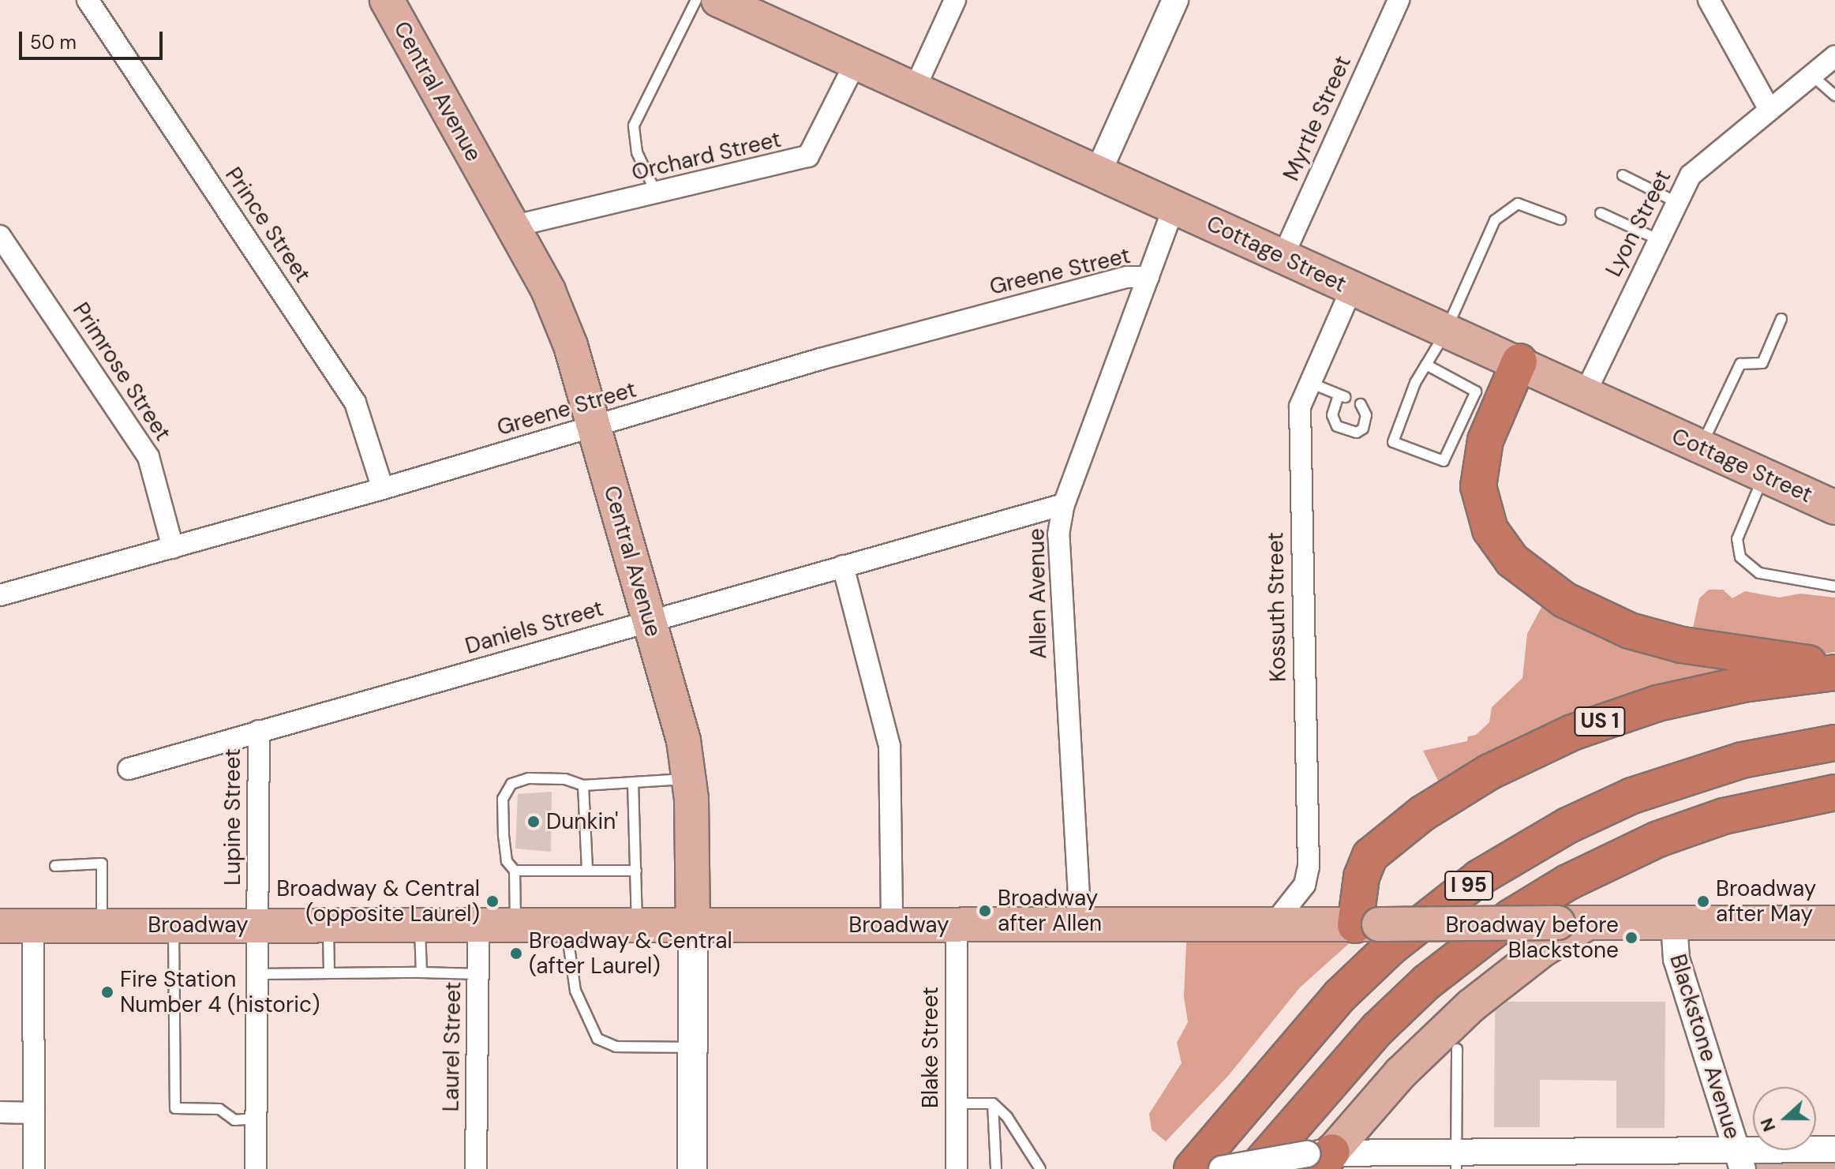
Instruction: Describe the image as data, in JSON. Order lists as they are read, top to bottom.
{
  "streets": {
    "highway": ["US 1", "I 95"],
    "main road": ["Central Avenue", "Cottage Street", "Broadway"],
    "street": [
      "Myrtle Street",
      "Orchard Street",
      "Lyon Street",
      "Prince Street",
      "Greene Street",
      "Primrose Street",
      "Allen Avenue",
      "Kossuth Street",
      "Daniels Street",
      "Lupine Street",
      "Laurel Street",
      "Blackstone Avenue",
      "Blake Street"
    ]
  },
  "crossings": [
    ["Central Avenue", "Orchard Street"],
    ["Central Avenue", "Greene Street"],
    ["Central Avenue", "Daniels Street"],
    ["Central Avenue", "Broadway"],
    ["Myrtle Street", "Cottage Street"],
    ["Orchard Street", "Cottage Street"],
    ["Lyon Street", "Cottage Street"],
    ["Prince Street", "Greene Street"],
    ["Cottage Street", "Allen Avenue"],
    ["Cottage Street", "Kossuth Street"],
    ["Greene Street", "Primrose Street"],
    ["Greene Street", "Allen Avenue"],
    ["Allen Avenue", "Daniels Street"],
    ["Allen Avenue", "Broadway"],
    ["Kossuth Street", "Broadway"],
    ["Daniels Street", "Lupine Street"],
    ["US 1", "Broadway"],
    ["Lupine Street", "Broadway"],
    ["Broadway", "Laurel Street"],
    ["Broadway", "Blackstone Avenue"],
    ["Broadway", "Blake Street"]
  ],
  "places": [
    "Dunkin'",
    "Broadway & Central (opposite Laurel)",
    "Broadway after May",
    "Broadway after Allen",
    "Broadway before Blackstone",
    "Broadway & Central (after Laurel)",
    "Fire Station Number 4 (historic)"
  ],
  "scale_bar": "50 m",
  "north": "left"
}
